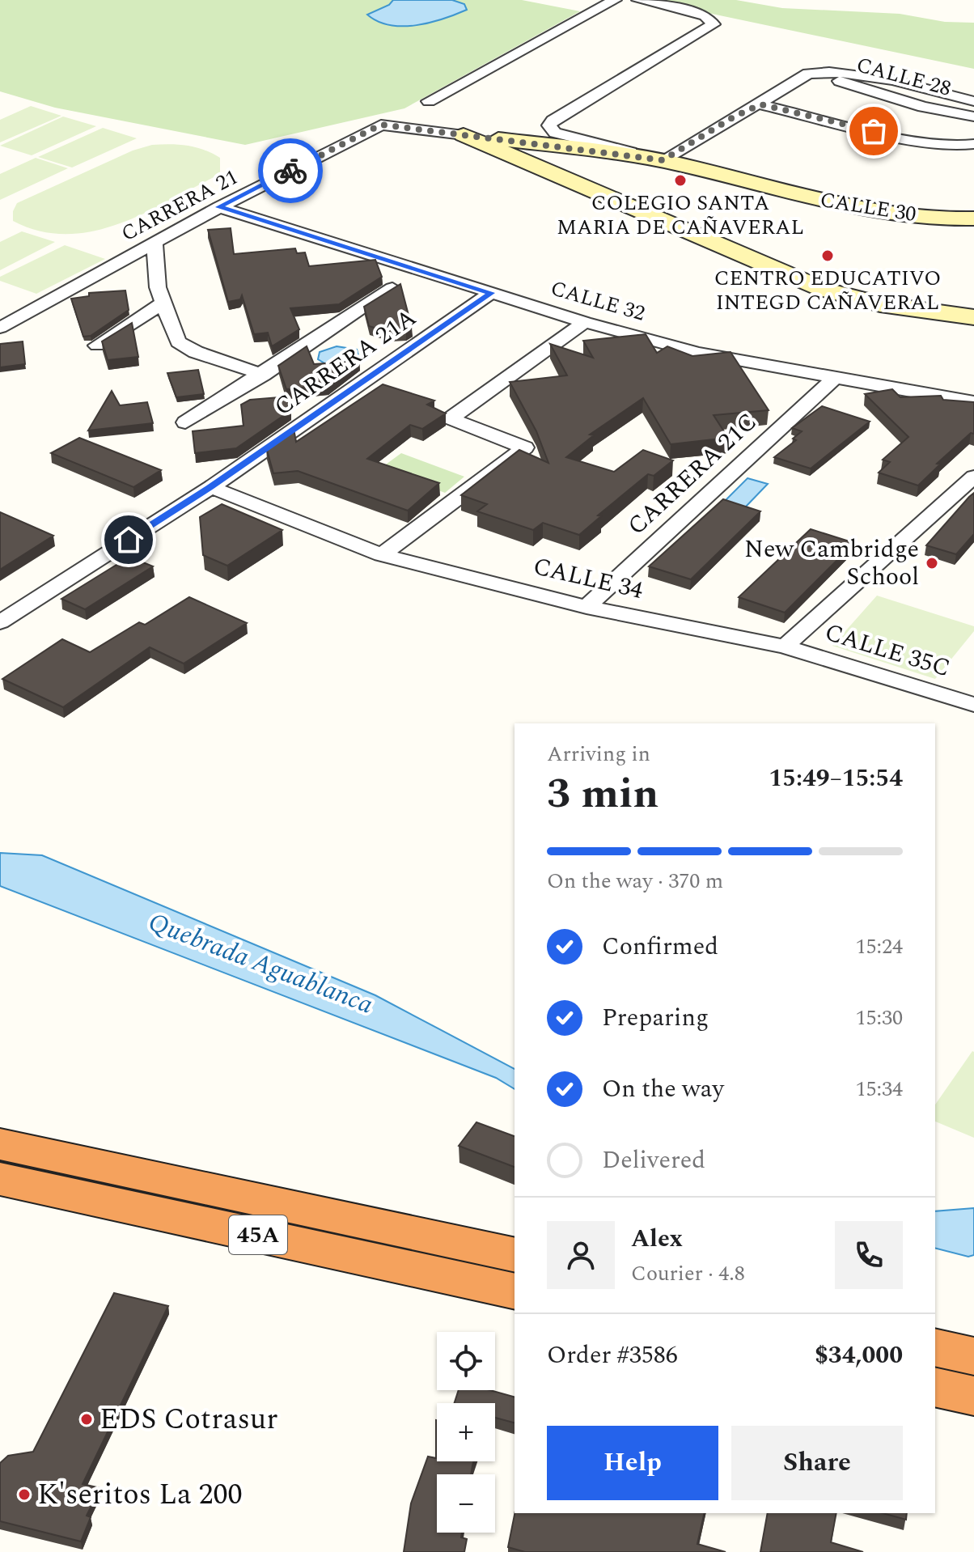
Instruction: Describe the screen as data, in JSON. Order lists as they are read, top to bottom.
{
  "streets": {
    "highway": ["45A"],
    "street": [
      "CALLE 28",
      "CARRERA 21",
      "CALLE 30",
      "CALLE 32",
      "CARRERA 21A",
      "CARRERA 21C",
      "CALLE 34",
      "CALLE 35C"
    ]
  },
  "crossings": [
    ["CALLE 28", "CALLE 30"],
    ["CARRERA 21", "CALLE 30"],
    ["CARRERA 21", "CALLE 32"],
    ["CALLE 32", "CARRERA 21A"],
    ["CALLE 32", "CARRERA 21C"],
    ["CARRERA 21A", "CALLE 34"],
    ["CARRERA 21C", "CALLE 34"],
    ["CALLE 34", "CALLE 35C"]
  ],
  "water": ["Quebrada Aguablanca"],
  "places": [
    "COLEGIO SANTA MARIA DE CAÑAVERAL",
    "CENTRO EDUCATIVO INTEGD CAÑAVERAL",
    "New Cambridge School",
    "EDS Cotrasur",
    "K'seritos La 200"
  ],
  "page": {
    "heading": ["3 min", "Arriving in", "15:49–15:54"],
    "panel": [
      "Alex",
      "Courier · 4.8",
      "Order #3586",
      "$34,000"
    ],
    "bar": "On the way · 370 m",
    "list": [
      ["Confirmed", "15:24"],
      ["Preparing", "15:30"],
      ["On the way", "15:34"],
      "Delivered"
    ],
    "map_buttons": ["+", "−"],
    "buttons": ["Help", "Share"]
  }
}
